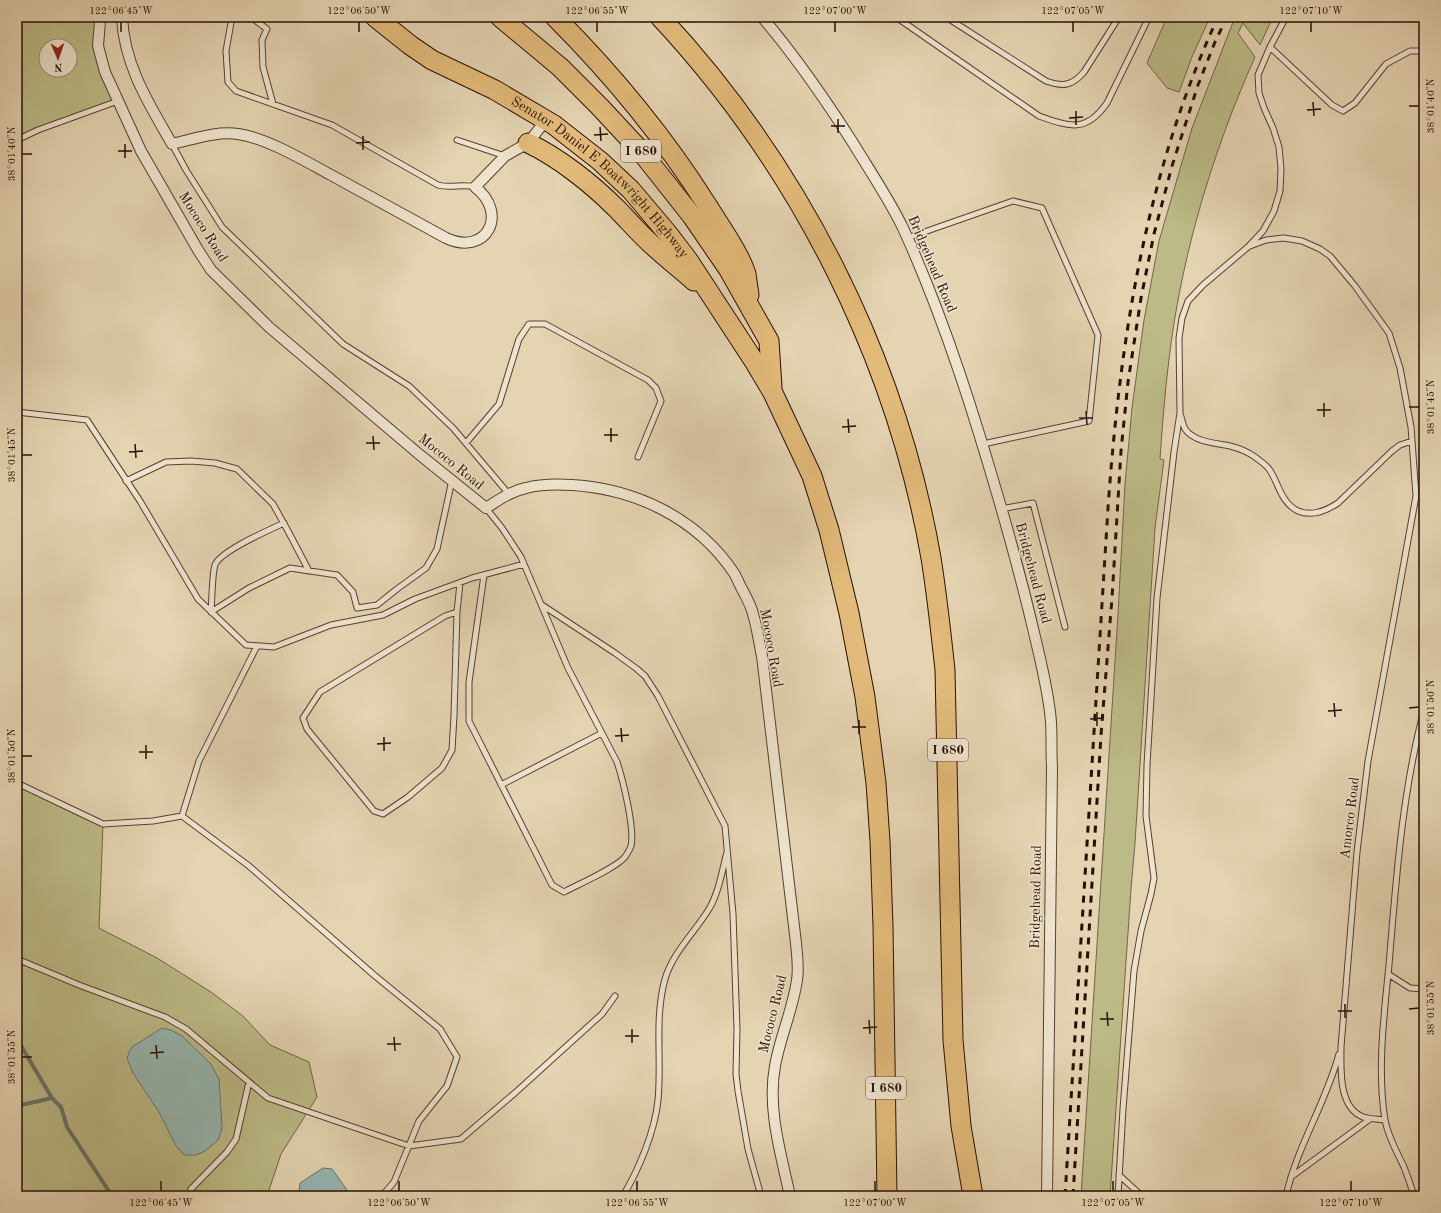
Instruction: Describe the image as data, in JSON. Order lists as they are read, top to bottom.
{
  "streets": {
    "highway": ["I 680", "Senator Daniel E Boatwright Highway"],
    "street": ["Mococo Road", "Bridgehead Road"],
    "lane": ["Amorco Road"]
  },
  "north": "bottom",
  "coordinates": [
    "122°06'45\"W",
    "122°06'50\"W",
    "122°06'55\"W",
    "122°07'00\"W",
    "122°07'05\"W",
    "122°07'10\"W",
    "38°01'40\"N",
    "38°01'45\"N",
    "38°01'50\"N",
    "38°01'55\"N"
  ]
}
